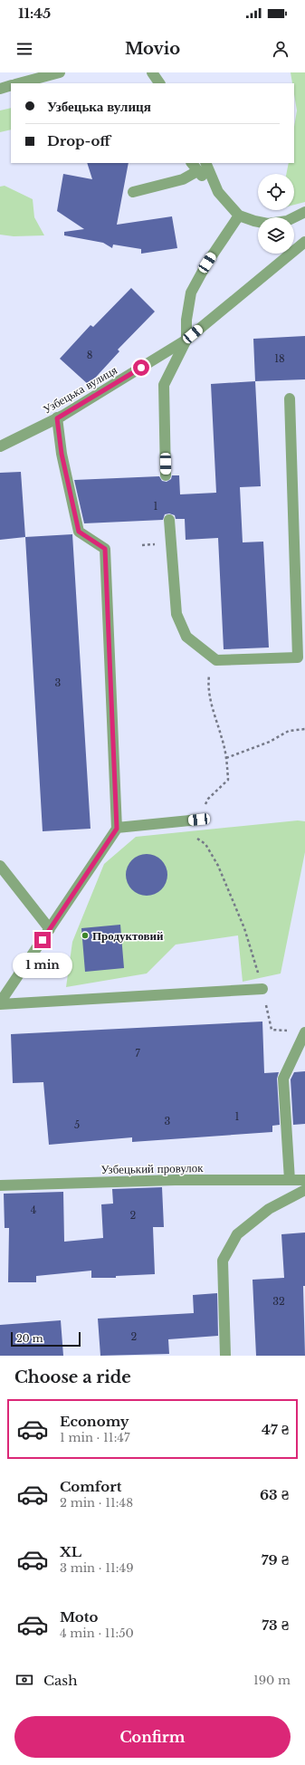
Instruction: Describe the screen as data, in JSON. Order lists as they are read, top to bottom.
{
  "streets": {
    "street": ["Узбецька вулиця", "Узбецький провулок"]
  },
  "places": ["Продуктовий"],
  "house_numbers": [
    "8",
    "18",
    "1",
    "3",
    "7",
    "1",
    "3",
    "5",
    "4",
    "2",
    "32",
    "2"
  ],
  "scale_bar": "20 m",
  "page": {
    "status": "11:45",
    "header": "Movio",
    "banner": ["Узбецька вулиця", "Drop-off"],
    "bubble": "1 min",
    "scale": "20 m",
    "heading": "Choose a ride",
    "list": [
      {
        "name": "Economy",
        "note": "1 min · 11:47",
        "value": "47 ₴"
      },
      {
        "name": "Comfort",
        "note": "2 min · 11:48",
        "value": "63 ₴"
      },
      {
        "name": "XL",
        "note": "3 min · 11:49",
        "value": "79 ₴"
      },
      {
        "name": "Moto",
        "note": "4 min · 11:50",
        "value": "73 ₴"
      }
    ],
    "pay": ["Cash", "190 m"],
    "buttons": "Confirm"
  }
}
